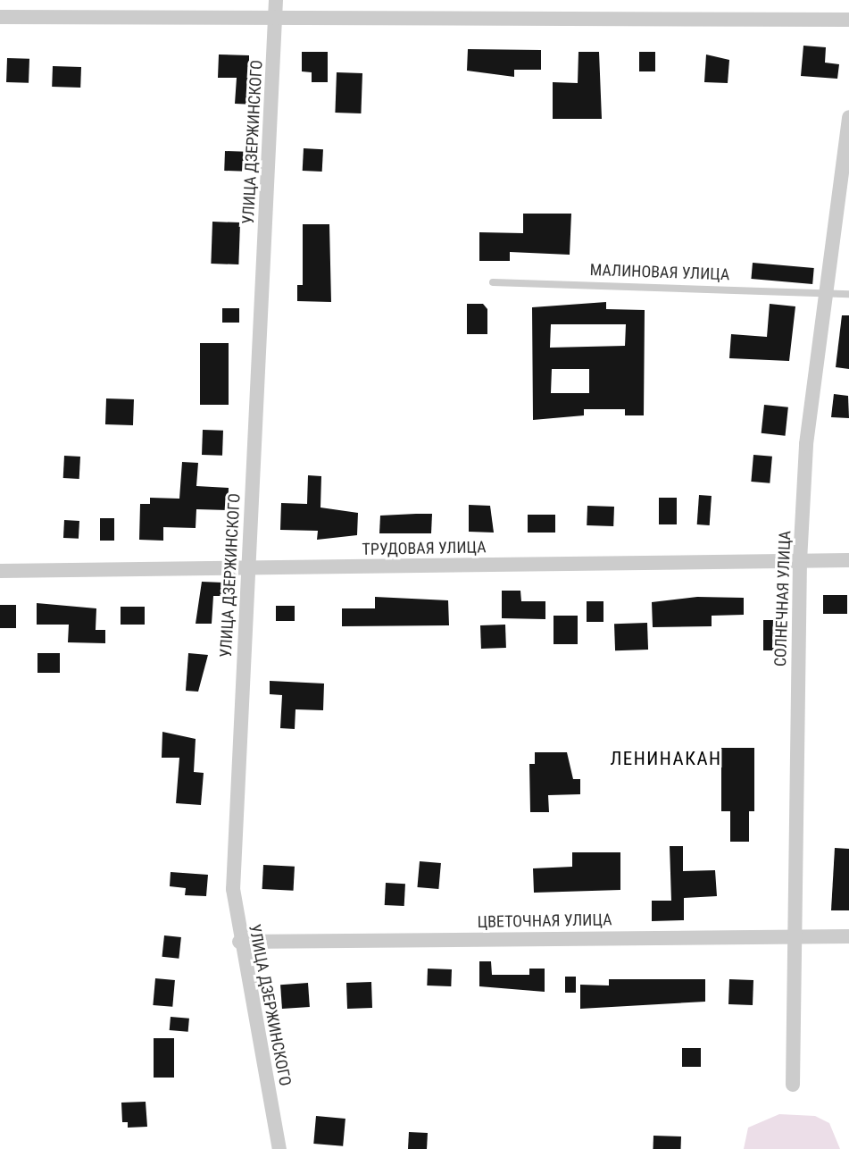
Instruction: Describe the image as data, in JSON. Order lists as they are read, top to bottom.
{
  "streets": {
    "street": [
      "УЛИЦА ДЗЕРЖИНСКОГО",
      "ТРУДОВАЯ УЛИЦА",
      "СОЛНЕЧНАЯ УЛИЦА",
      "ЦВЕТОЧНАЯ УЛИЦА"
    ],
    "lane": ["МАЛИНОВАЯ УЛИЦА"]
  },
  "crossings": [
    ["УЛИЦА ДЗЕРЖИНСКОГО", "ТРУДОВАЯ УЛИЦА"],
    ["УЛИЦА ДЗЕРЖИНСКОГО", "ЦВЕТОЧНАЯ УЛИЦА"],
    ["МАЛИНОВАЯ УЛИЦА", "СОЛНЕЧНАЯ УЛИЦА"],
    ["ТРУДОВАЯ УЛИЦА", "СОЛНЕЧНАЯ УЛИЦА"],
    ["СОЛНЕЧНАЯ УЛИЦА", "ЦВЕТОЧНАЯ УЛИЦА"]
  ],
  "districts": ["ЛЕНИНАКАН"]
}
